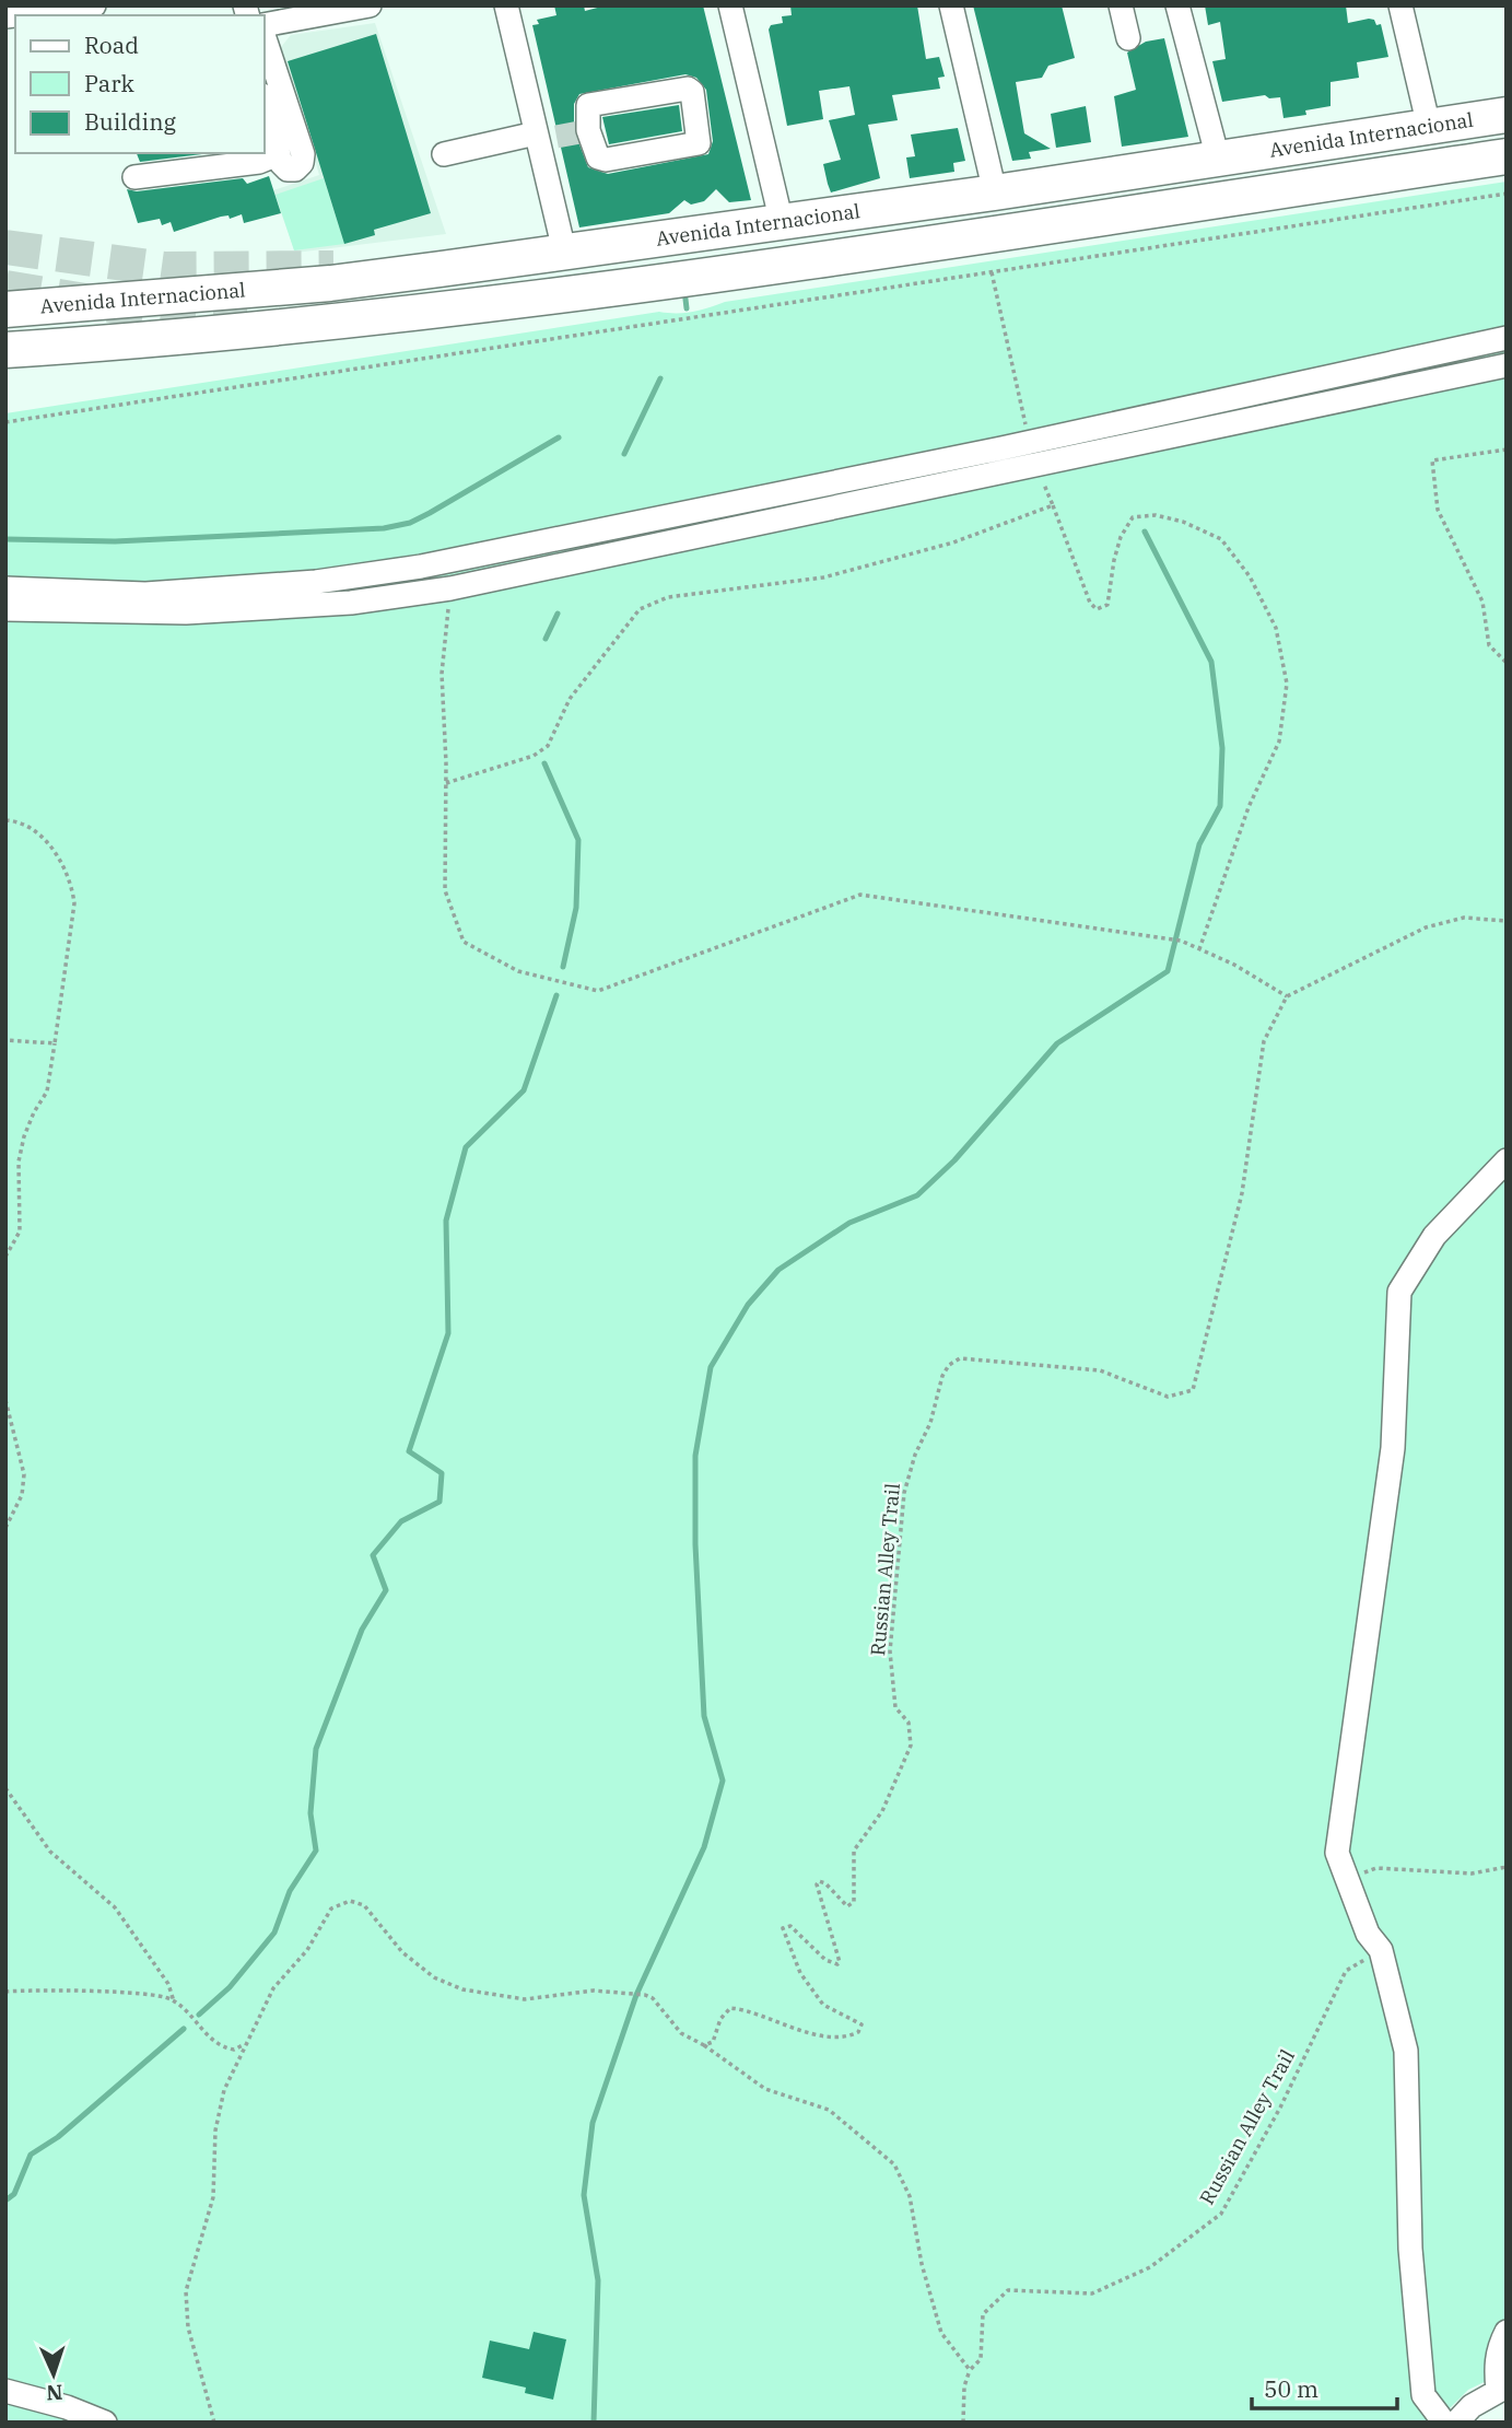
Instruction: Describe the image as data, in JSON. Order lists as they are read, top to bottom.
{
  "streets": {
    "highway": ["Avenida Internacional"],
    "path": ["Russian Alley Trail"]
  },
  "legend": ["Road", "Park", "Building"],
  "scale_bar": "50 m",
  "north": "bottom"
}
